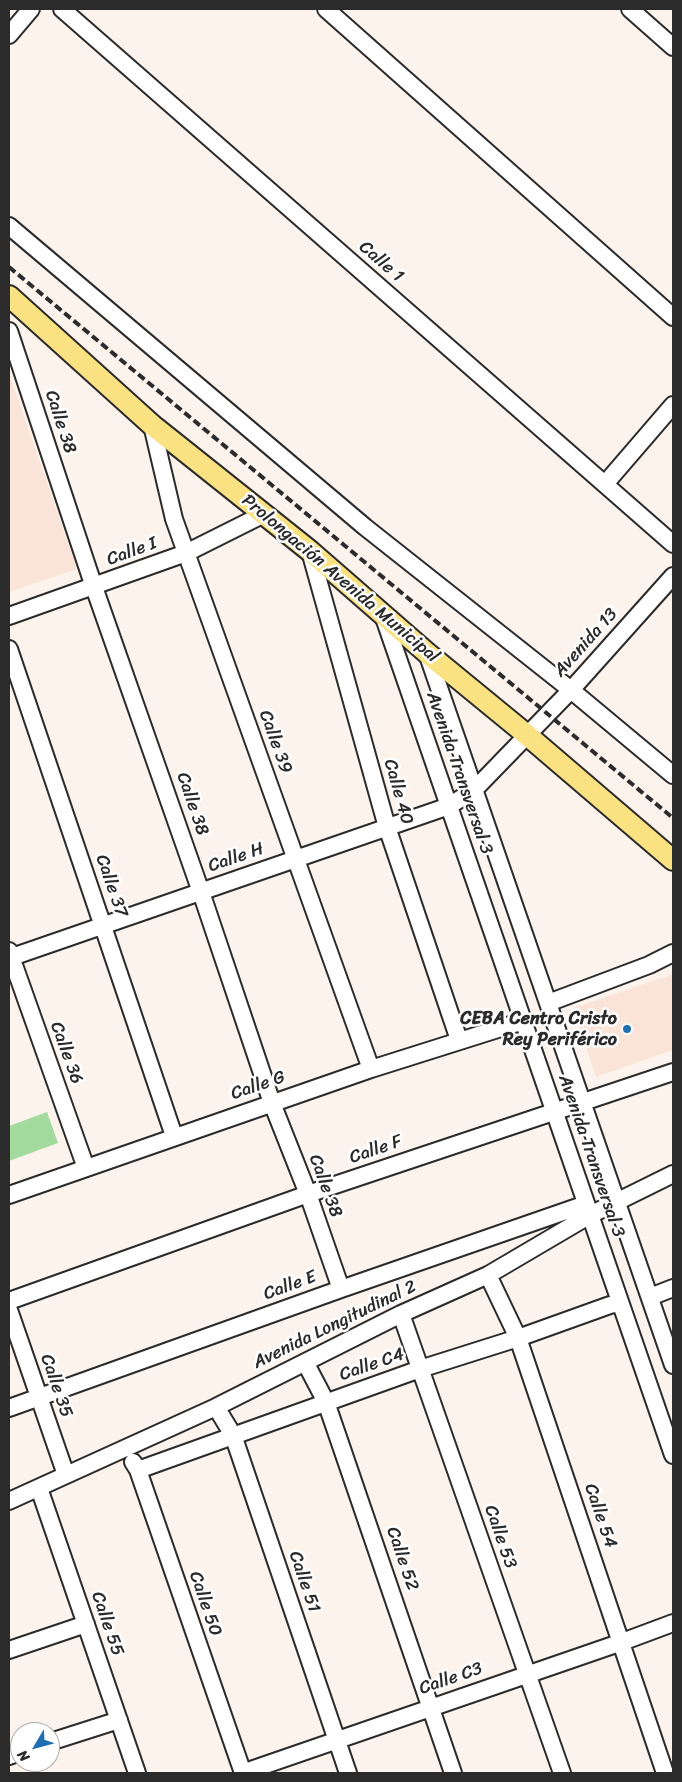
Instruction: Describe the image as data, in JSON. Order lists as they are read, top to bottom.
{
  "streets": {
    "main road": ["Prolongación Avenida Municipal"],
    "street": [
      "Calle 1",
      "Calle 38",
      "Calle I",
      "Avenida 13",
      "Calle 39",
      "Avenida Transversal 3",
      "Calle 40",
      "Calle H",
      "Calle 37",
      "Calle 36",
      "Calle G",
      "Calle F",
      "Calle E",
      "Avenida Longitudinal 2",
      "Calle C4",
      "Calle 35",
      "Calle 54",
      "Calle 53",
      "Calle 52",
      "Calle 51",
      "Calle 50",
      "Calle 55",
      "Calle C3"
    ]
  },
  "crossings": [
    ["Calle 38", "Calle I"],
    ["Calle 38", "Calle H"],
    ["Calle 38", "Calle G"],
    ["Calle 38", "Calle F"],
    ["Calle 38", "Calle E"],
    ["Calle I", "Prolongación Avenida Municipal"],
    ["Calle I", "Calle 39"],
    ["Prolongación Avenida Municipal", "Avenida 13"],
    ["Prolongación Avenida Municipal", "Calle 39"],
    ["Prolongación Avenida Municipal", "Avenida Transversal 3"],
    ["Prolongación Avenida Municipal", "Calle 40"],
    ["Avenida 13", "Avenida Transversal 3"],
    ["Avenida 13", "Calle H"],
    ["Calle 39", "Calle H"],
    ["Calle 39", "Calle G"],
    ["Avenida Transversal 3", "Calle H"],
    ["Avenida Transversal 3", "Calle G"],
    ["Avenida Transversal 3", "Calle F"],
    ["Avenida Transversal 3", "Calle E"],
    ["Avenida Transversal 3", "Avenida Longitudinal 2"],
    ["Avenida Transversal 3", "Calle C4"],
    ["Calle 40", "Calle H"],
    ["Calle 40", "Calle G"],
    ["Calle H", "Calle 37"],
    ["Calle H", "Calle 36"],
    ["Calle 37", "Calle G"],
    ["Calle 36", "Calle G"],
    ["Calle E", "Avenida Longitudinal 2"],
    ["Calle E", "Calle 35"],
    ["Avenida Longitudinal 2", "Calle 35"],
    ["Avenida Longitudinal 2", "Calle 54"],
    ["Avenida Longitudinal 2", "Calle 53"],
    ["Avenida Longitudinal 2", "Calle 52"],
    ["Avenida Longitudinal 2", "Calle 51"],
    ["Avenida Longitudinal 2", "Calle 50"],
    ["Avenida Longitudinal 2", "Calle 55"],
    ["Calle C4", "Calle 54"],
    ["Calle C4", "Calle 53"],
    ["Calle C4", "Calle 52"],
    ["Calle C4", "Calle 51"],
    ["Calle C4", "Calle 50"],
    ["Calle 54", "Calle C3"],
    ["Calle 53", "Calle C3"],
    ["Calle 52", "Calle C3"],
    ["Calle 51", "Calle C3"],
    ["Calle 50", "Calle C3"]
  ],
  "places": ["CEBA Centro Cristo Rey Periférico"],
  "north": "bottom left"
}
